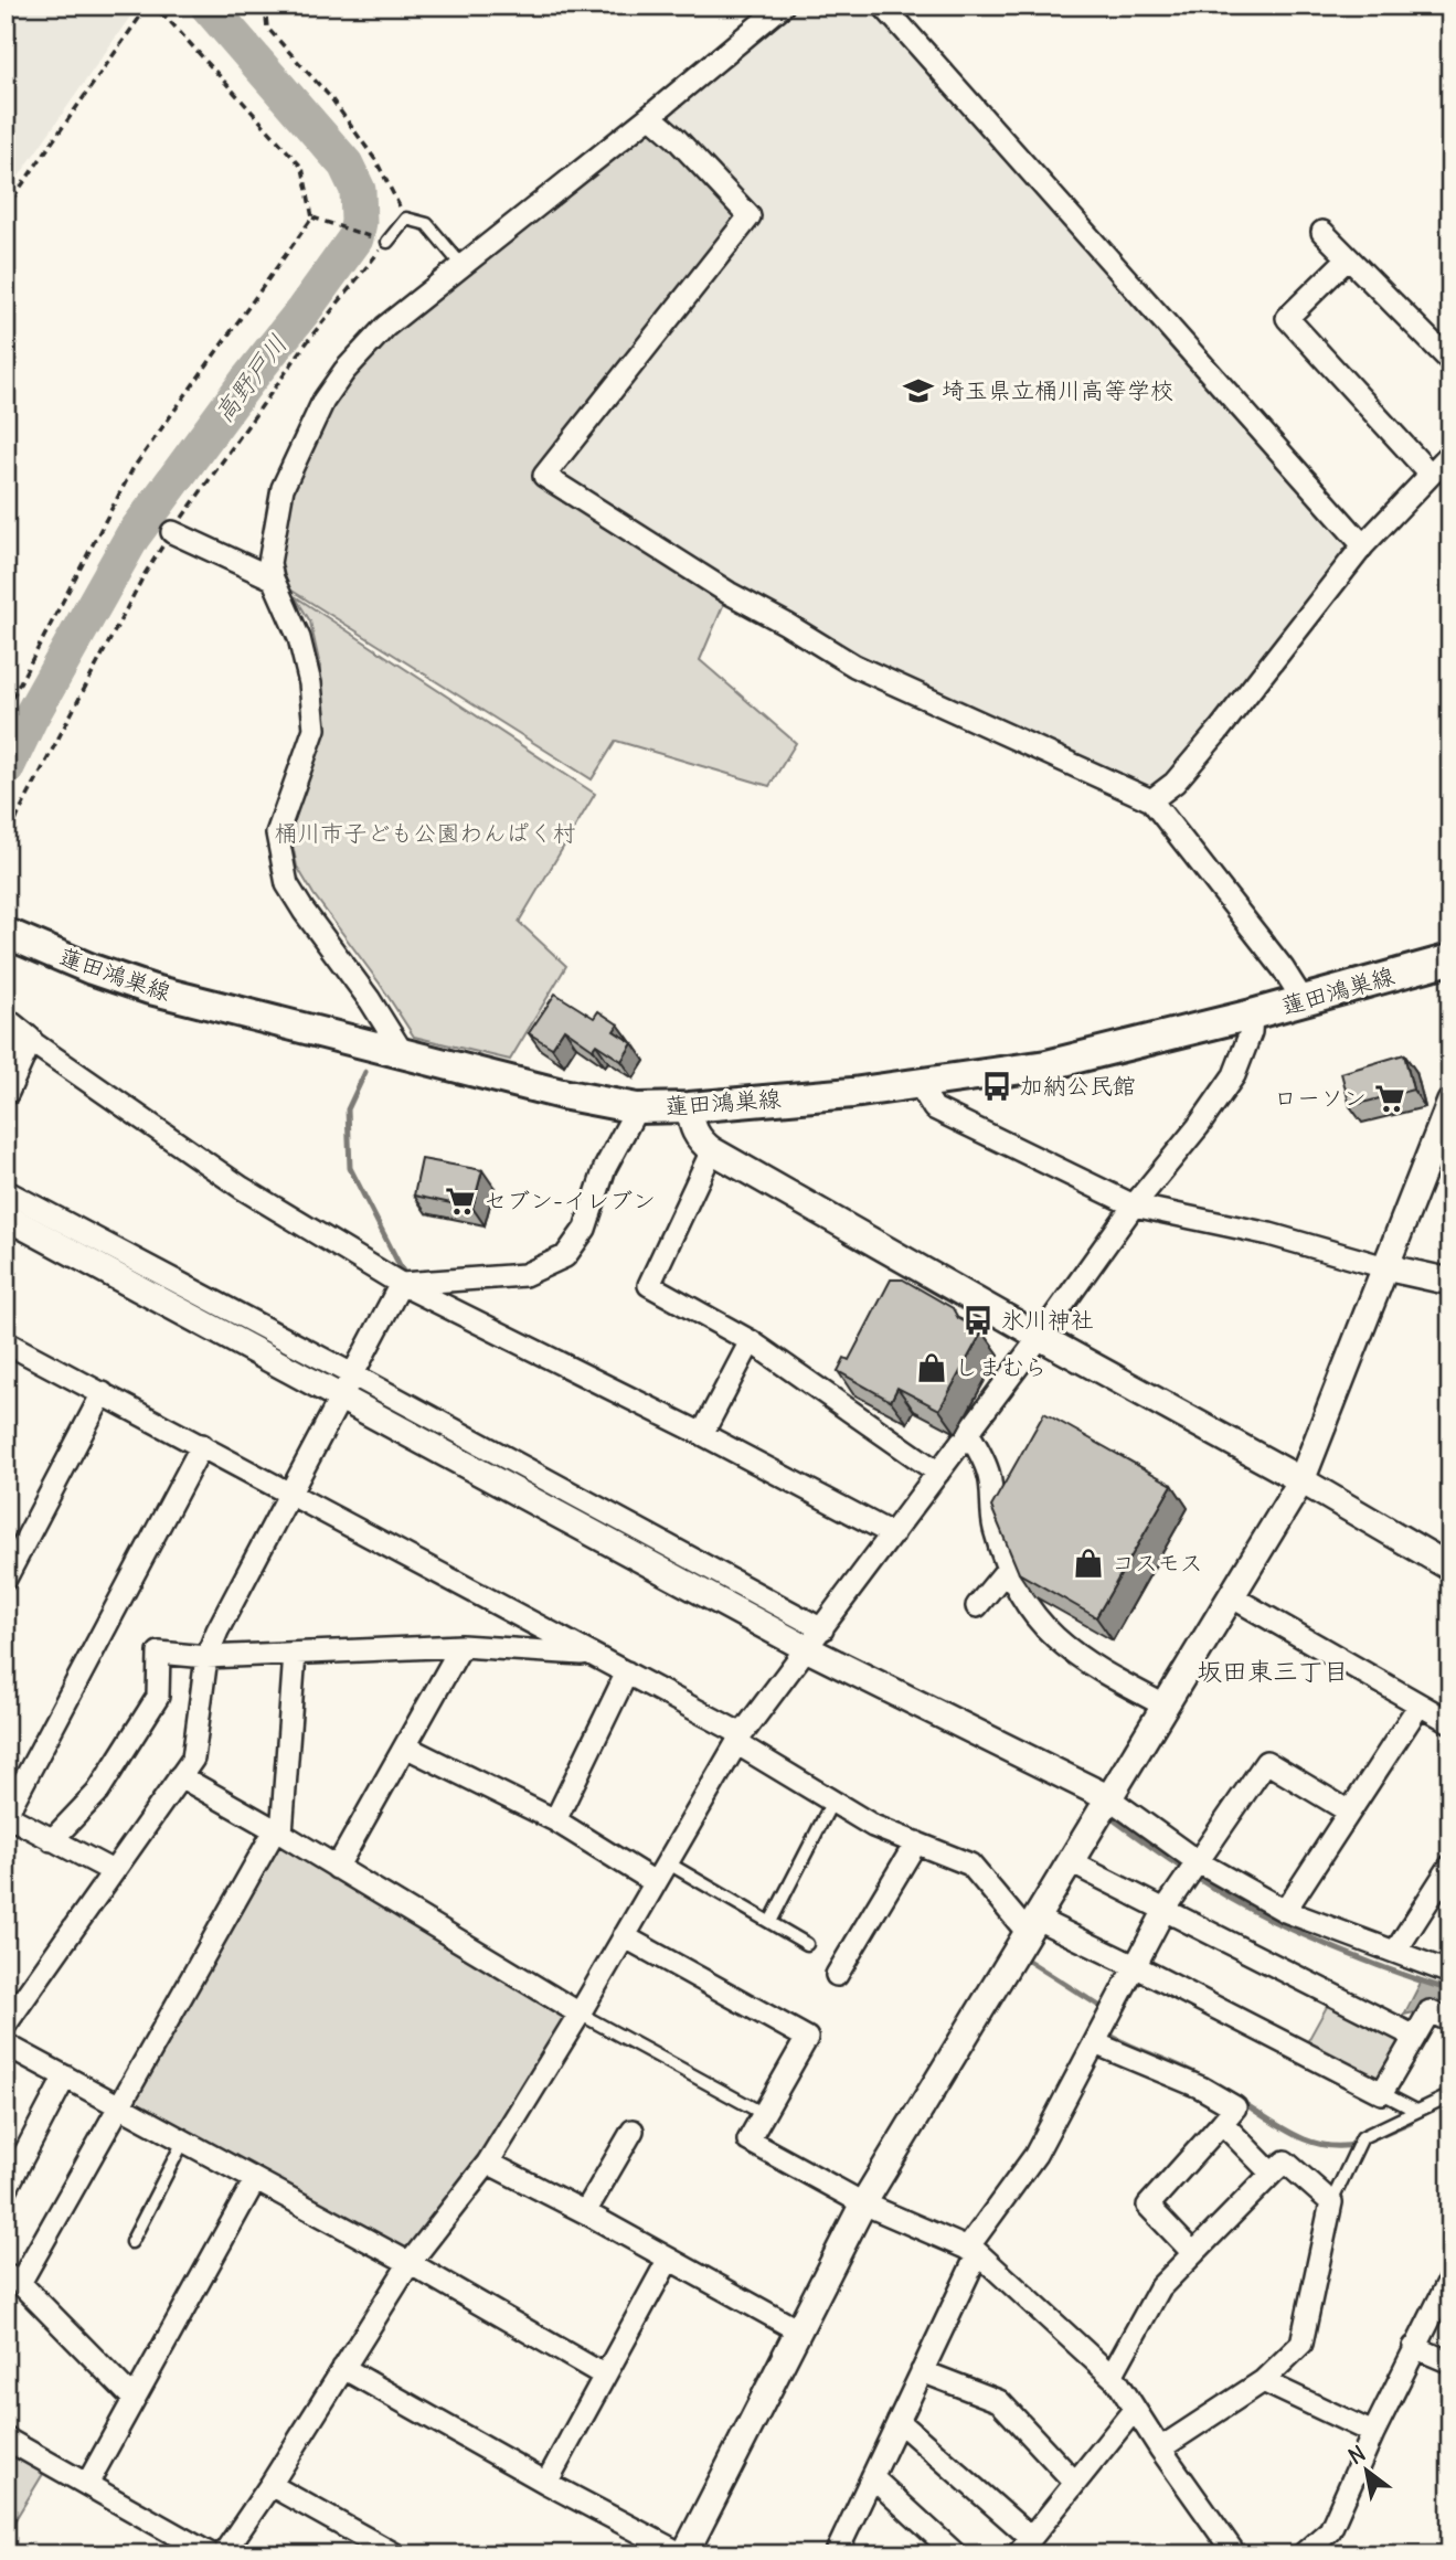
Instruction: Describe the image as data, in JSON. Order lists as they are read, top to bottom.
{
  "streets": {
    "main road": ["蓮田鴻巣線"]
  },
  "districts": ["坂田東三丁目"],
  "water": ["高野戸川"],
  "parks": ["桶川市子ども公園わんぱく村"],
  "places": {
    "school or university": ["埼玉県立桶川高等学校"],
    "bus stop": ["加納公民館", "氷川神社"],
    "supermarket": ["ローソン", "セブン-イレブン"],
    "shop": ["しまむら", "コスモス"]
  },
  "north": "top left"
}
